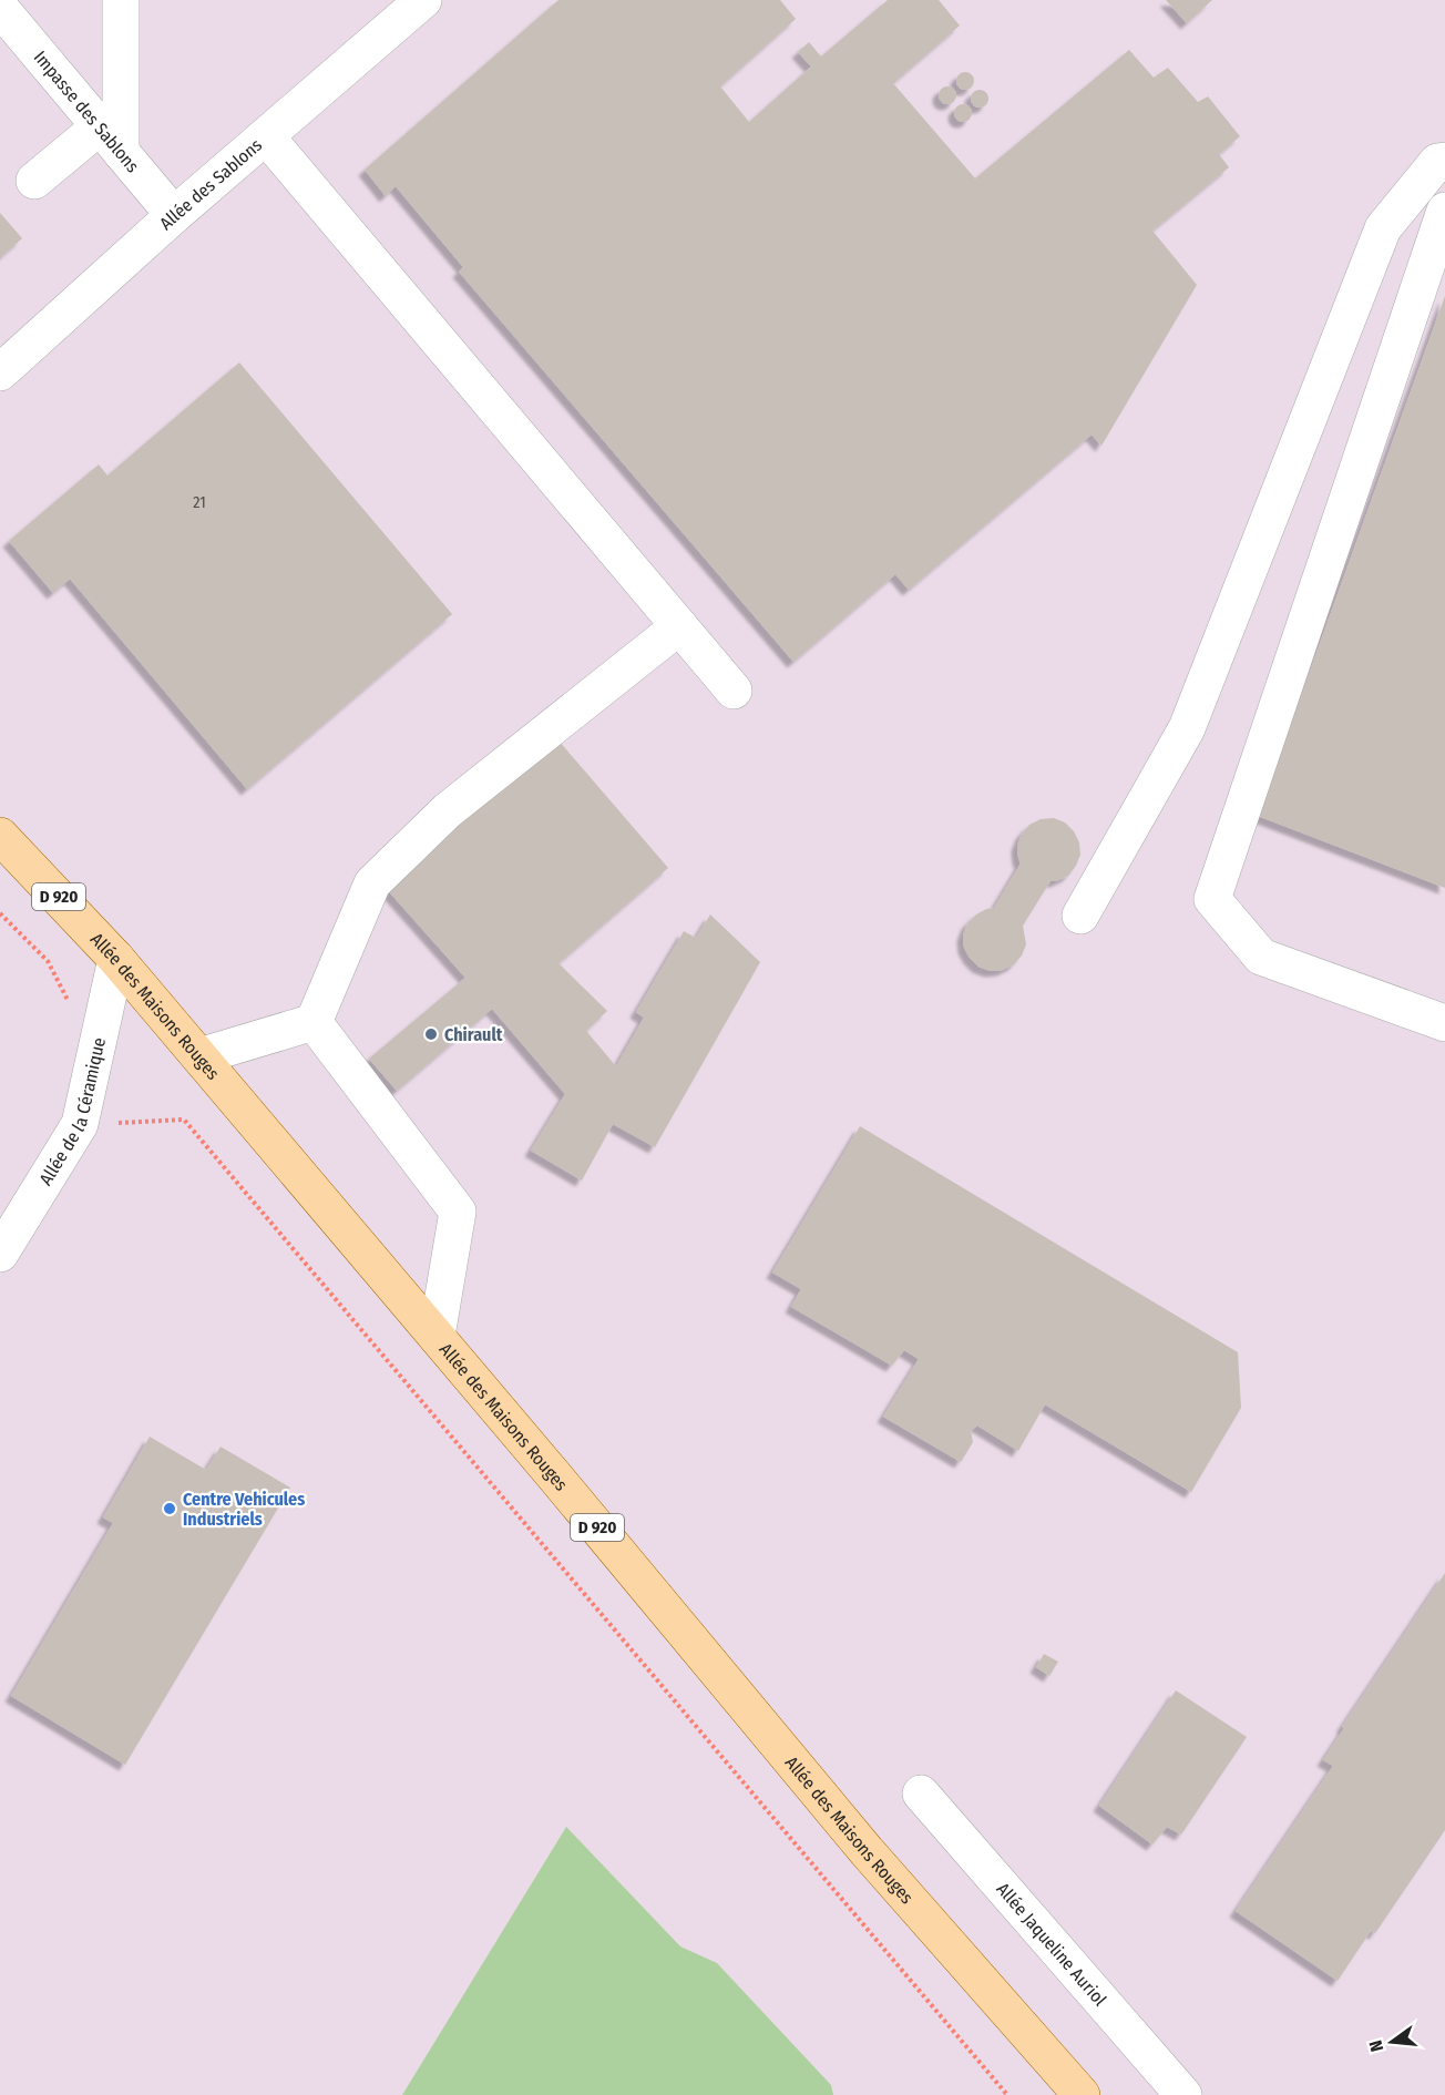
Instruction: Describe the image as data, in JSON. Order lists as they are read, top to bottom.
{
  "streets": {
    "main road": ["D 920", "Allée des Maisons Rouges"],
    "street": [
      "Impasse des Sablons",
      "Allée des Sablons",
      "Allée de la Céramique",
      "Allée Jaqueline Auriol"
    ]
  },
  "crossings": [
    ["Impasse des Sablons", "Allée des Sablons"],
    ["Allée des Maisons Rouges", "Allée de la Céramique"]
  ],
  "places": ["Chirault", "Centre Vehicules Industriels"],
  "house_numbers": ["21"],
  "north": "left"
}
